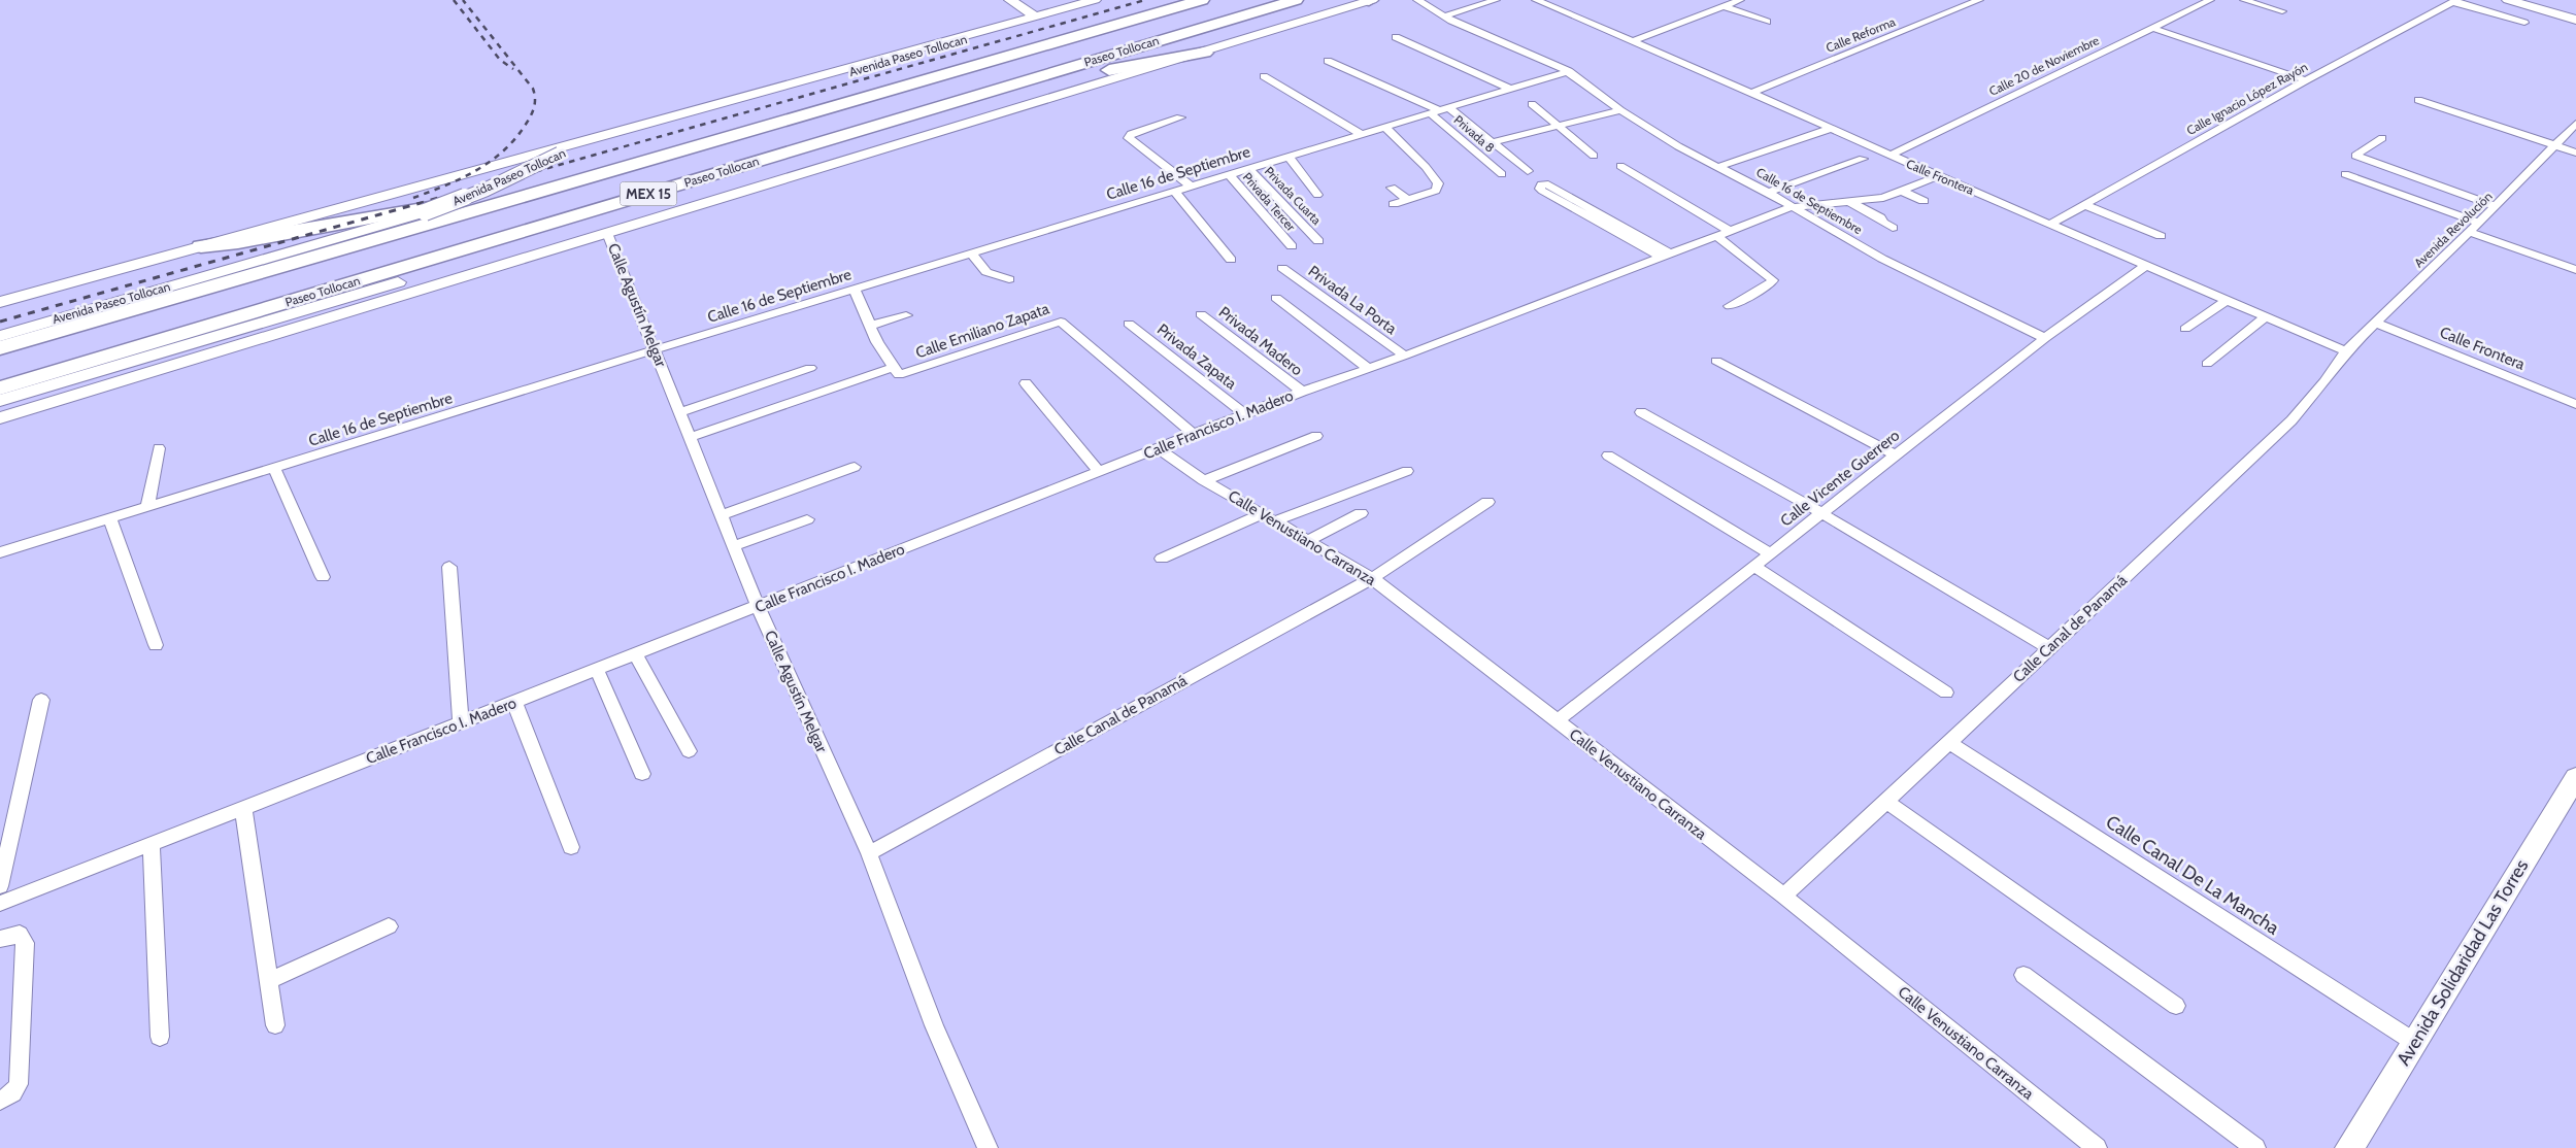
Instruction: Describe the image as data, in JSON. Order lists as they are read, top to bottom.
{
  "streets": {
    "highway": ["Paseo Tollocan", "MEX 15"],
    "main road": ["Avenida Paseo Tollocan", "Avenida Solidaridad Las Torres"],
    "street": [
      "Calle Reforma",
      "Calle 20 de Noviembre",
      "Calle Ignacio López Rayón",
      "Privada 8",
      "Calle 16 de Septiembre",
      "Calle Frontera",
      "Privada Cuarta",
      "Privada Tercer",
      "Avenida Revolución",
      "Privada La Porta",
      "Calle Agustín Melgar",
      "Calle Emiliano Zapata",
      "Privada Madero",
      "Privada Zapata",
      "Calle Francisco I. Madero",
      "Calle Vicente Guerrero",
      "Calle Venustiano Carranza",
      "Calle Canal de Panamá",
      "Calle Canal De La Mancha"
    ]
  },
  "crossings": [
    ["Calle Reforma", "Calle Frontera"],
    ["Calle 20 de Noviembre", "Calle Frontera"],
    ["Calle Ignacio López Rayón", "Calle Frontera"],
    ["Privada 8", "Calle 16 de Septiembre"],
    ["Calle 16 de Septiembre", "Privada Cuarta"],
    ["Calle 16 de Septiembre", "Privada Tercer"],
    ["Calle 16 de Septiembre", "Calle Agustín Melgar"],
    ["Calle 16 de Septiembre", "Calle Francisco I. Madero"],
    ["Calle 16 de Septiembre", "Calle Vicente Guerrero"],
    ["Calle Frontera", "Avenida Revolución"],
    ["Calle Frontera", "Calle Francisco I. Madero"],
    ["Calle Frontera", "Calle Vicente Guerrero"],
    ["Calle Frontera", "Calle Canal de Panamá"],
    ["Avenida Revolución", "Calle Canal de Panamá"],
    ["Privada La Porta", "Calle Francisco I. Madero"],
    ["Calle Agustín Melgar", "Calle Francisco I. Madero"],
    ["Calle Agustín Melgar", "Calle Canal de Panamá"],
    ["Calle Emiliano Zapata", "Calle Francisco I. Madero"],
    ["Privada Madero", "Calle Francisco I. Madero"],
    ["Privada Zapata", "Calle Francisco I. Madero"],
    ["Calle Francisco I. Madero", "Calle Venustiano Carranza"],
    ["Calle Vicente Guerrero", "Calle Venustiano Carranza"],
    ["Calle Venustiano Carranza", "Calle Canal de Panamá"],
    ["Calle Canal de Panamá", "Calle Canal De La Mancha"],
    ["Calle Canal De La Mancha", "Avenida Solidaridad Las Torres"]
  ]
}
